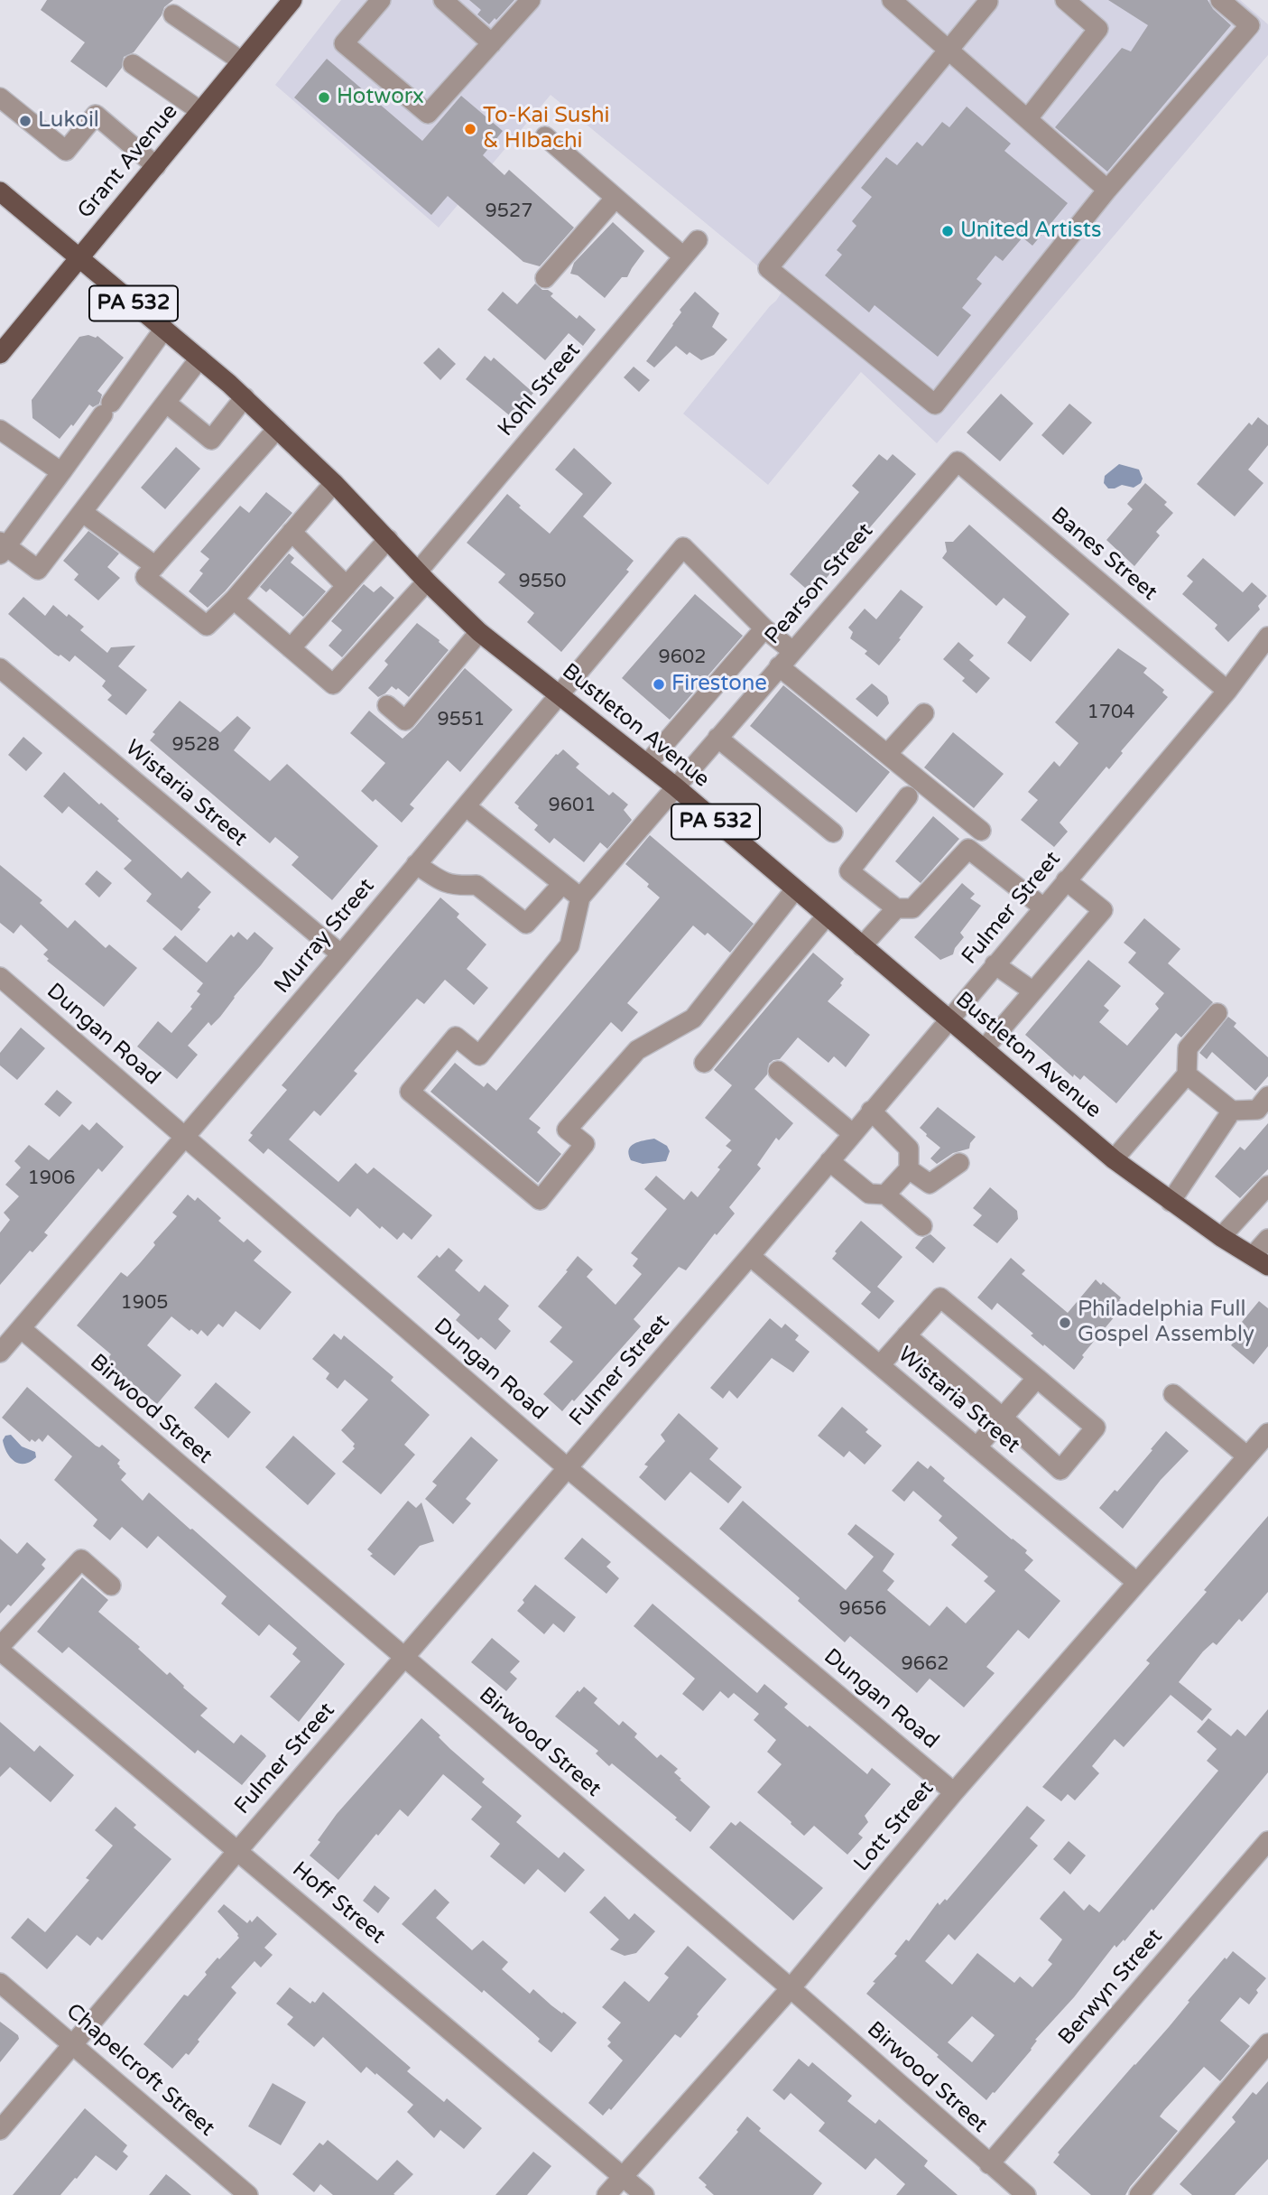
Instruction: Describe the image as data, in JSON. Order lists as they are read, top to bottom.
{
  "streets": {
    "main road": ["Grant Avenue", "PA 532", "Bustleton Avenue"],
    "street": [
      "Kohl Street",
      "Banes Street",
      "Pearson Street",
      "Wistaria Street",
      "Fulmer Street",
      "Murray Street",
      "Dungan Road",
      "Birwood Street",
      "Lott Street",
      "Hoff Street",
      "Berwyn Street",
      "Chapelcroft Street"
    ]
  },
  "crossings": [
    ["Grant Avenue", "Bustleton Avenue"],
    ["Kohl Street", "Bustleton Avenue"],
    ["Banes Street", "Pearson Street"],
    ["Banes Street", "Fulmer Street"],
    ["Pearson Street", "Bustleton Avenue"],
    ["Bustleton Avenue", "Fulmer Street"],
    ["Bustleton Avenue", "Murray Street"],
    ["Wistaria Street", "Fulmer Street"],
    ["Wistaria Street", "Murray Street"],
    ["Wistaria Street", "Lott Street"],
    ["Fulmer Street", "Dungan Road"],
    ["Fulmer Street", "Birwood Street"],
    ["Fulmer Street", "Hoff Street"],
    ["Fulmer Street", "Chapelcroft Street"],
    ["Murray Street", "Dungan Road"],
    ["Murray Street", "Birwood Street"],
    ["Dungan Road", "Lott Street"],
    ["Birwood Street", "Lott Street"],
    ["Birwood Street", "Berwyn Street"],
    ["Lott Street", "Hoff Street"]
  ],
  "places": [
    "Hotworx",
    "Lukoil",
    "To-Kai Sushi & HIbachi",
    "United Artists",
    "Firestone",
    "Philadelphia Full Gospel Assembly"
  ],
  "house_numbers": [
    "9527",
    "9550",
    "9602",
    "1704",
    "9551",
    "9528",
    "9601",
    "1906",
    "1905",
    "9656",
    "9662"
  ]
}
